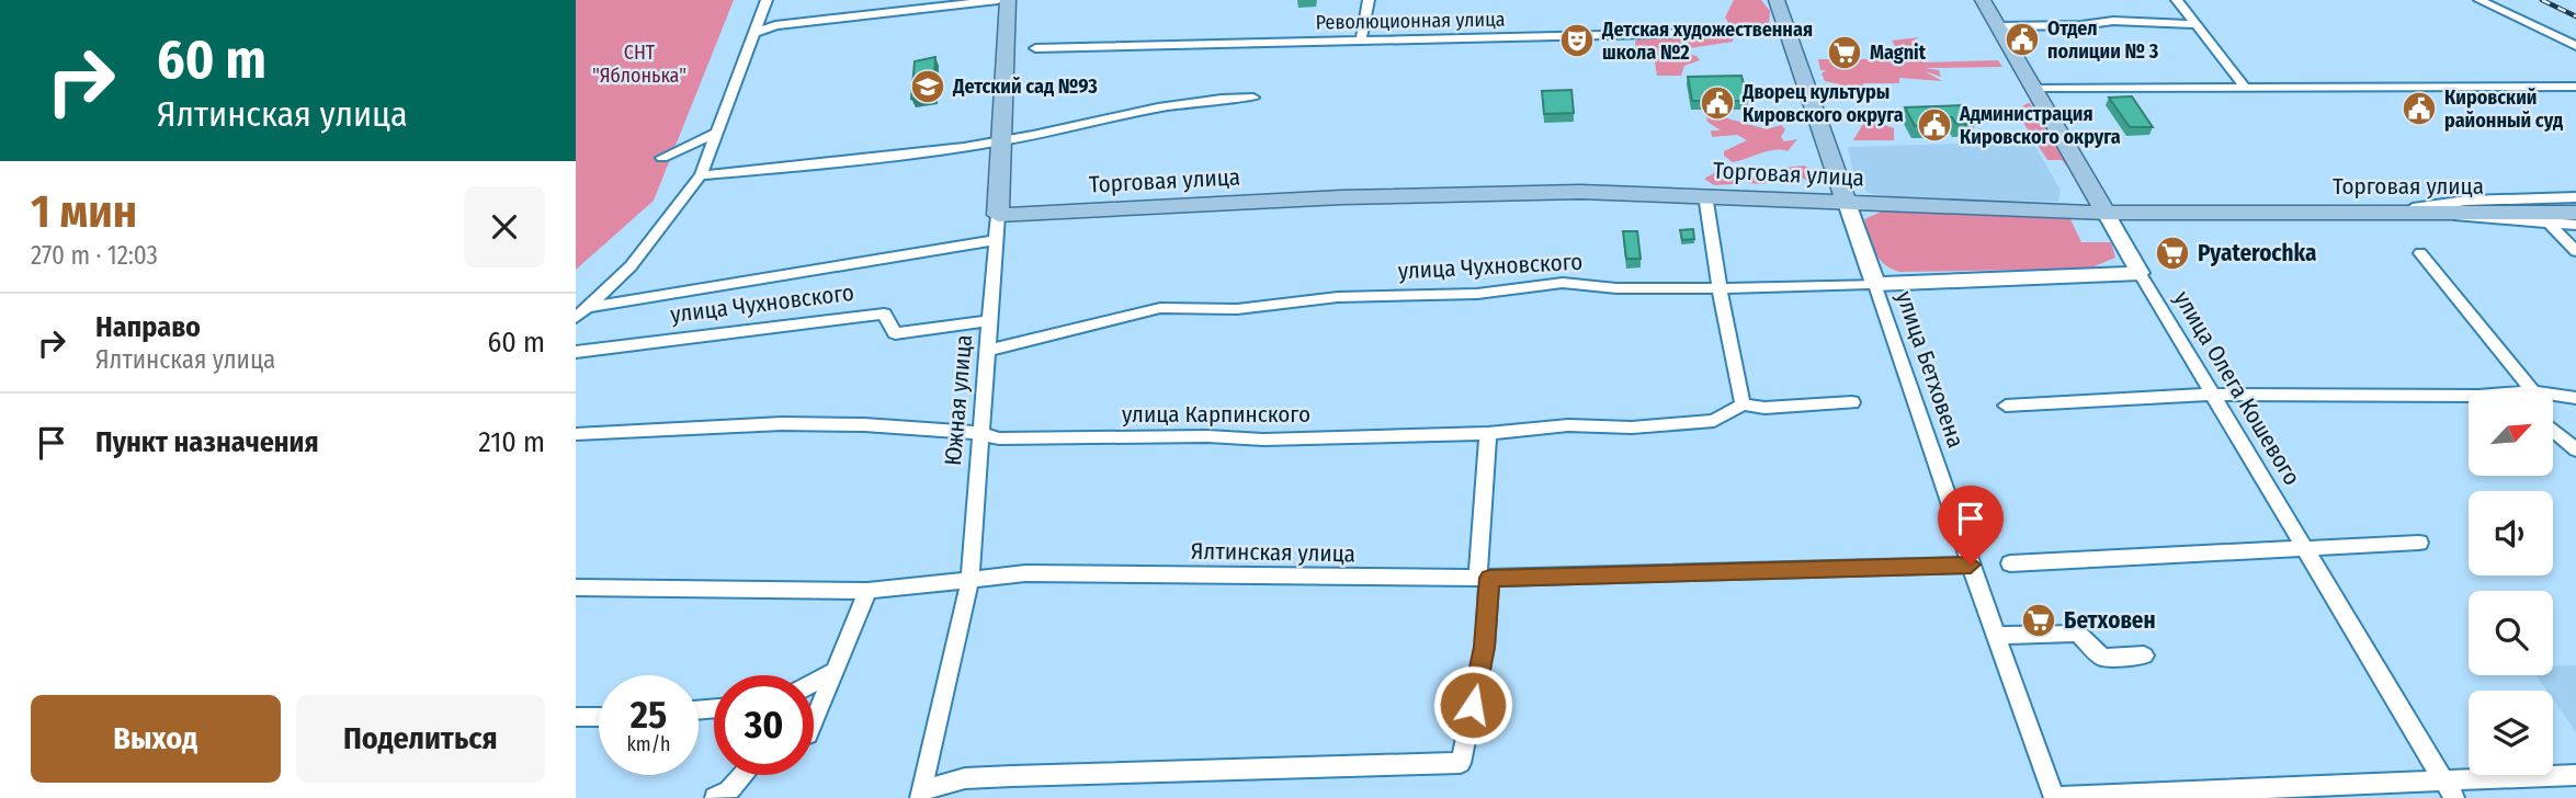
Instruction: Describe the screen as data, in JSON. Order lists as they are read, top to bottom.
{
  "streets": {
    "main road": [
      "Торговая улица",
      "улица Бетховена",
      "улица Олега Кошевого",
      "Южная улица"
    ],
    "street": [
      "Революционная улица",
      "улица Чухновского",
      "улица Карпинского",
      "Ялтинская улица"
    ]
  },
  "crossings": [
    ["Революционная улица", "улица Бетховена"],
    ["Торговая улица", "улица Бетховена"],
    ["Торговая улица", "улица Олега Кошевого"],
    ["Торговая улица", "Южная улица"],
    ["улица Чухновского", "улица Бетховена"],
    ["улица Чухновского", "улица Олега Кошевого"],
    ["улица Чухновского", "Южная улица"],
    ["улица Бетховена", "Ялтинская улица"],
    ["Южная улица", "улица Карпинского"],
    ["Южная улица", "Ялтинская улица"]
  ],
  "parks": ["СНТ \"Яблонька\""],
  "places": {
    "public building": [
      "Отдел полиции № 3",
      "Дворец культуры Кировского округа",
      "Кировский районный суд",
      "Администрация Кировского округа"
    ],
    "theatre": ["Детская художественная школа №2"],
    "supermarket": ["Magnit", "Pyaterochka", "Бетховен"],
    "school or university": ["Детский сад №93"]
  },
  "north": "top right",
  "page": {
    "turn": ["60 m", "Ялтинская улица"],
    "heading": ["1 мин", "270 m · 12:03"],
    "list": [
      {
        "name": "Направо",
        "note": "Ялтинская улица",
        "value": "60 m"
      },
      {
        "name": "Пункт назначения",
        "value": "210 m"
      }
    ],
    "speed": "25 km/h",
    "limit": "30",
    "buttons": ["Выход", "Поделиться"]
  }
}
